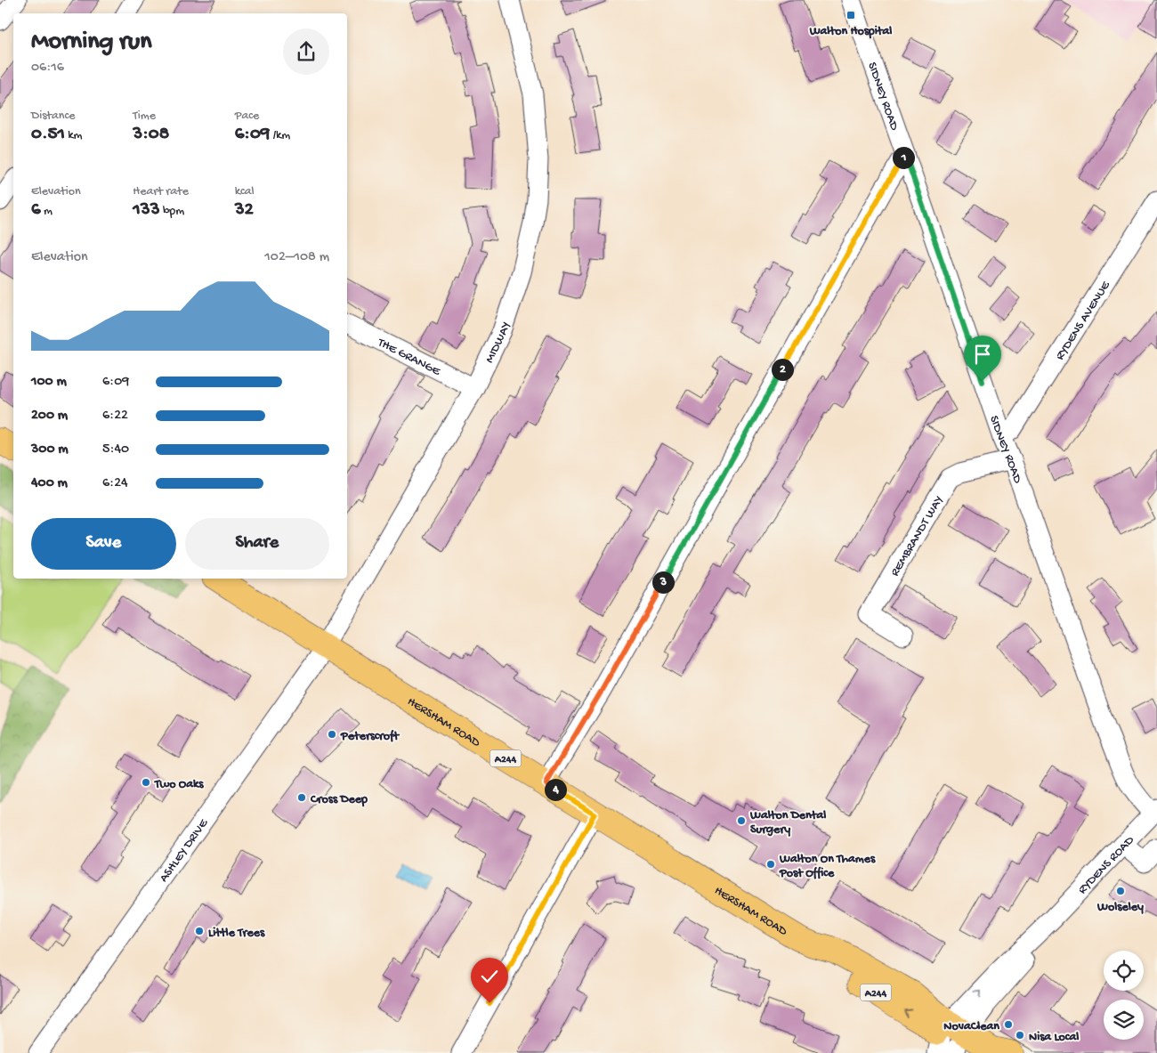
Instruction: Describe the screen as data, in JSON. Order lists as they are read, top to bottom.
{
  "streets": {
    "main road": ["HERSHAM ROAD", "A244"],
    "street": [
      "SIDNEY ROAD",
      "RYDENS AVENUE",
      "MIDWAY",
      "THE GRANGE",
      "REMBRANDT WAY",
      "ASHLEY DRIVE",
      "RYDENS ROAD"
    ]
  },
  "crossings": [
    ["SIDNEY ROAD", "RYDENS AVENUE"],
    ["SIDNEY ROAD", "REMBRANDT WAY"],
    ["SIDNEY ROAD", "RYDENS ROAD"],
    ["MIDWAY", "THE GRANGE"],
    ["MIDWAY", "HERSHAM ROAD"],
    ["MIDWAY", "ASHLEY DRIVE"],
    ["HERSHAM ROAD", "ASHLEY DRIVE"],
    ["HERSHAM ROAD", "RYDENS ROAD"]
  ],
  "places": {
    "transit": ["Walton Hospital"],
    "other": [
      "Peterscroft",
      "Two Oaks",
      "Cross Deep",
      "Walton Dental Surgery",
      "Walton On Thames Post Office",
      "Wolseley",
      "Little Trees",
      "NovaClean",
      "Nisa Local"
    ]
  },
  "page": {
    "heading": ["Morning run", "06:16"],
    "stats": [
      ["Distance", "0.51 km"],
      ["Time", "3:08"],
      ["Pace", "6:09 /km"],
      ["Elevation", "6 m"],
      ["Heart rate", "133 bpm"],
      ["kcal", "32"]
    ],
    "pins": [
      "1",
      "2",
      "3",
      "4"
    ],
    "chart": ["Elevation", "102–108 m"],
    "list": [
      {
        "name": "100 m",
        "note": "6:09"
      },
      {
        "name": "200 m",
        "note": "6:22"
      },
      {
        "name": "300 m",
        "note": "5:40"
      },
      {
        "name": "400 m",
        "note": "6:24"
      }
    ],
    "buttons": ["Save", "Share"]
  }
}
